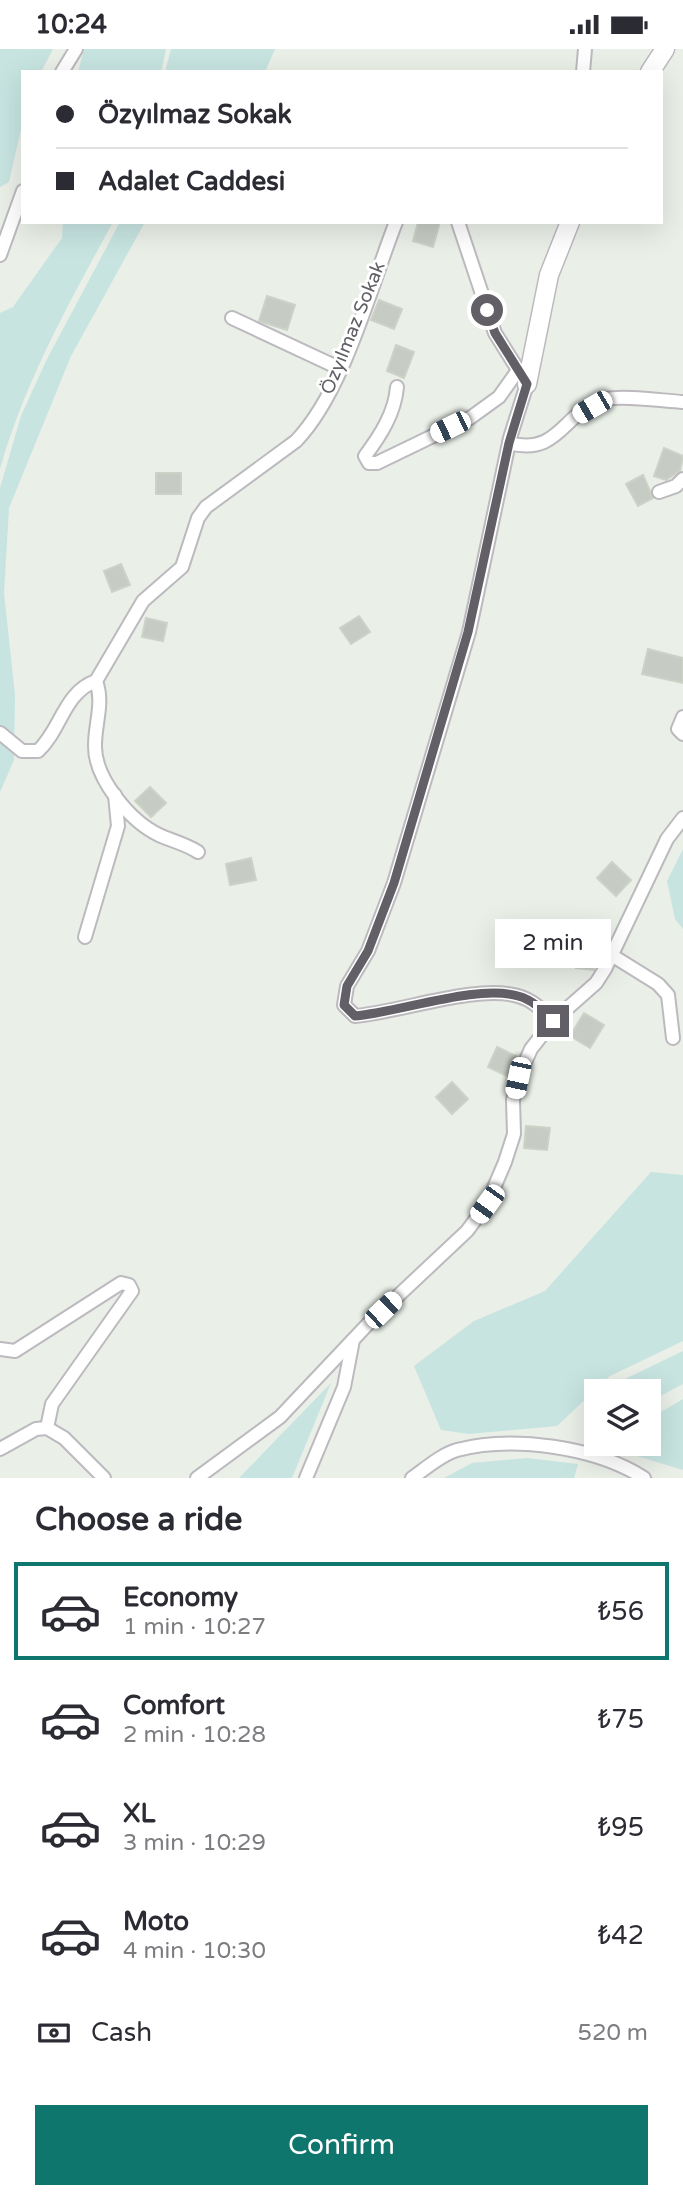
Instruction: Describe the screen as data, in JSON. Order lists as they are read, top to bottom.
{
  "streets": {
    "street": ["Özyılmaz Sokak"]
  },
  "page": {
    "status": "10:24",
    "banner": ["Özyılmaz Sokak", "Adalet Caddesi"],
    "bubble": "2 min",
    "heading": "Choose a ride",
    "list": [
      {
        "name": "Economy",
        "note": "1 min · 10:27",
        "value": "₺56"
      },
      {
        "name": "Comfort",
        "note": "2 min · 10:28",
        "value": "₺75"
      },
      {
        "name": "XL",
        "note": "3 min · 10:29",
        "value": "₺95"
      },
      {
        "name": "Moto",
        "note": "4 min · 10:30",
        "value": "₺42"
      }
    ],
    "pay": ["Cash", "520 m"],
    "buttons": "Confirm"
  }
}
